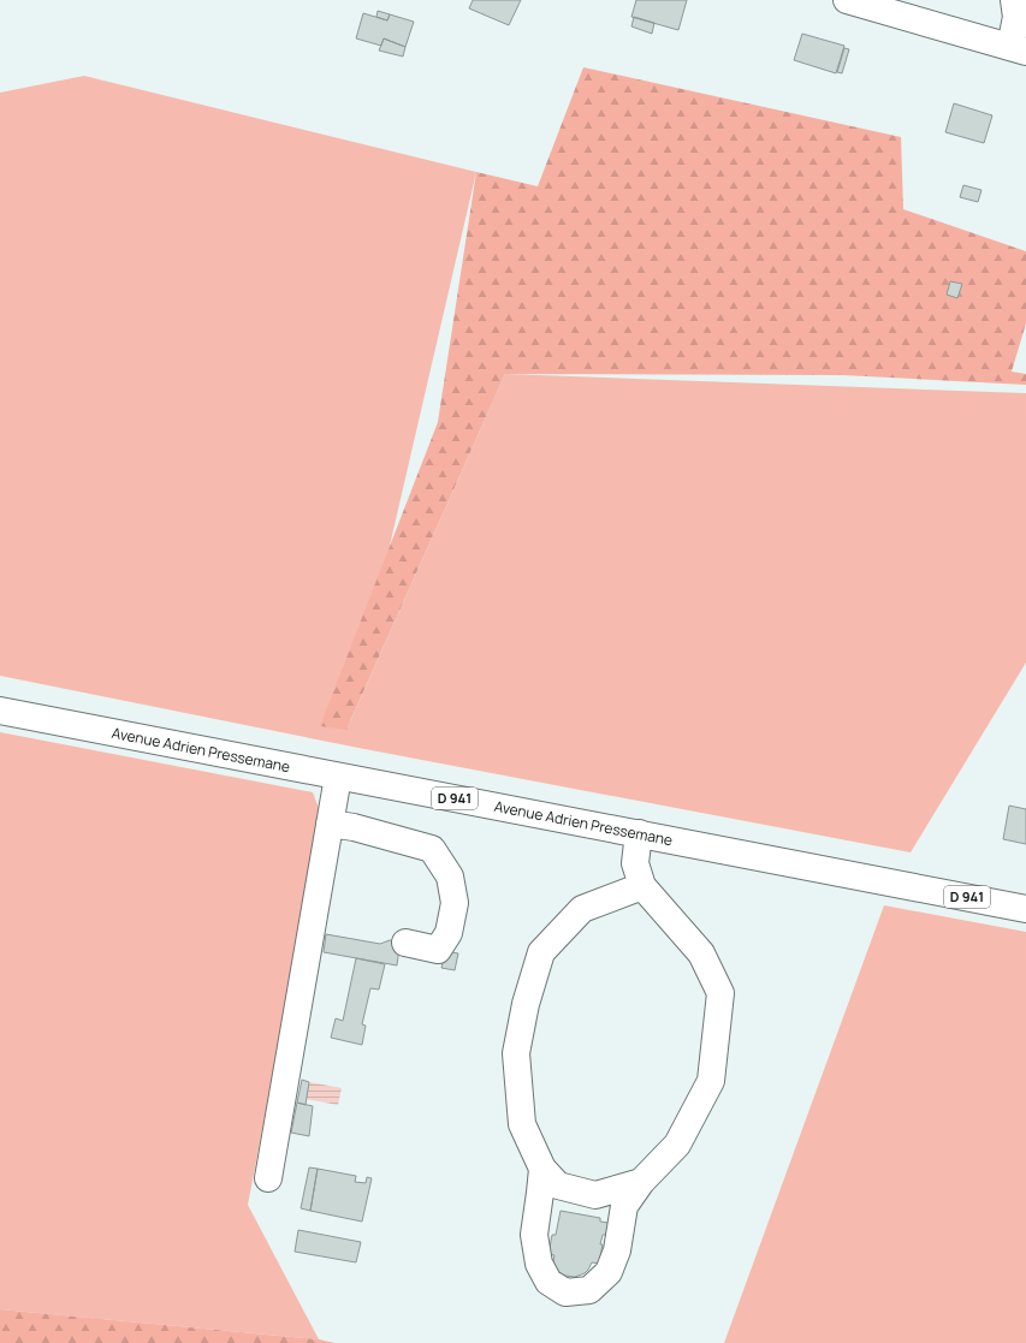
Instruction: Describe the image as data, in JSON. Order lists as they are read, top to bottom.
{
  "streets": {
    "main road": ["Avenue Adrien Pressemane", "D 941"]
  }
}
